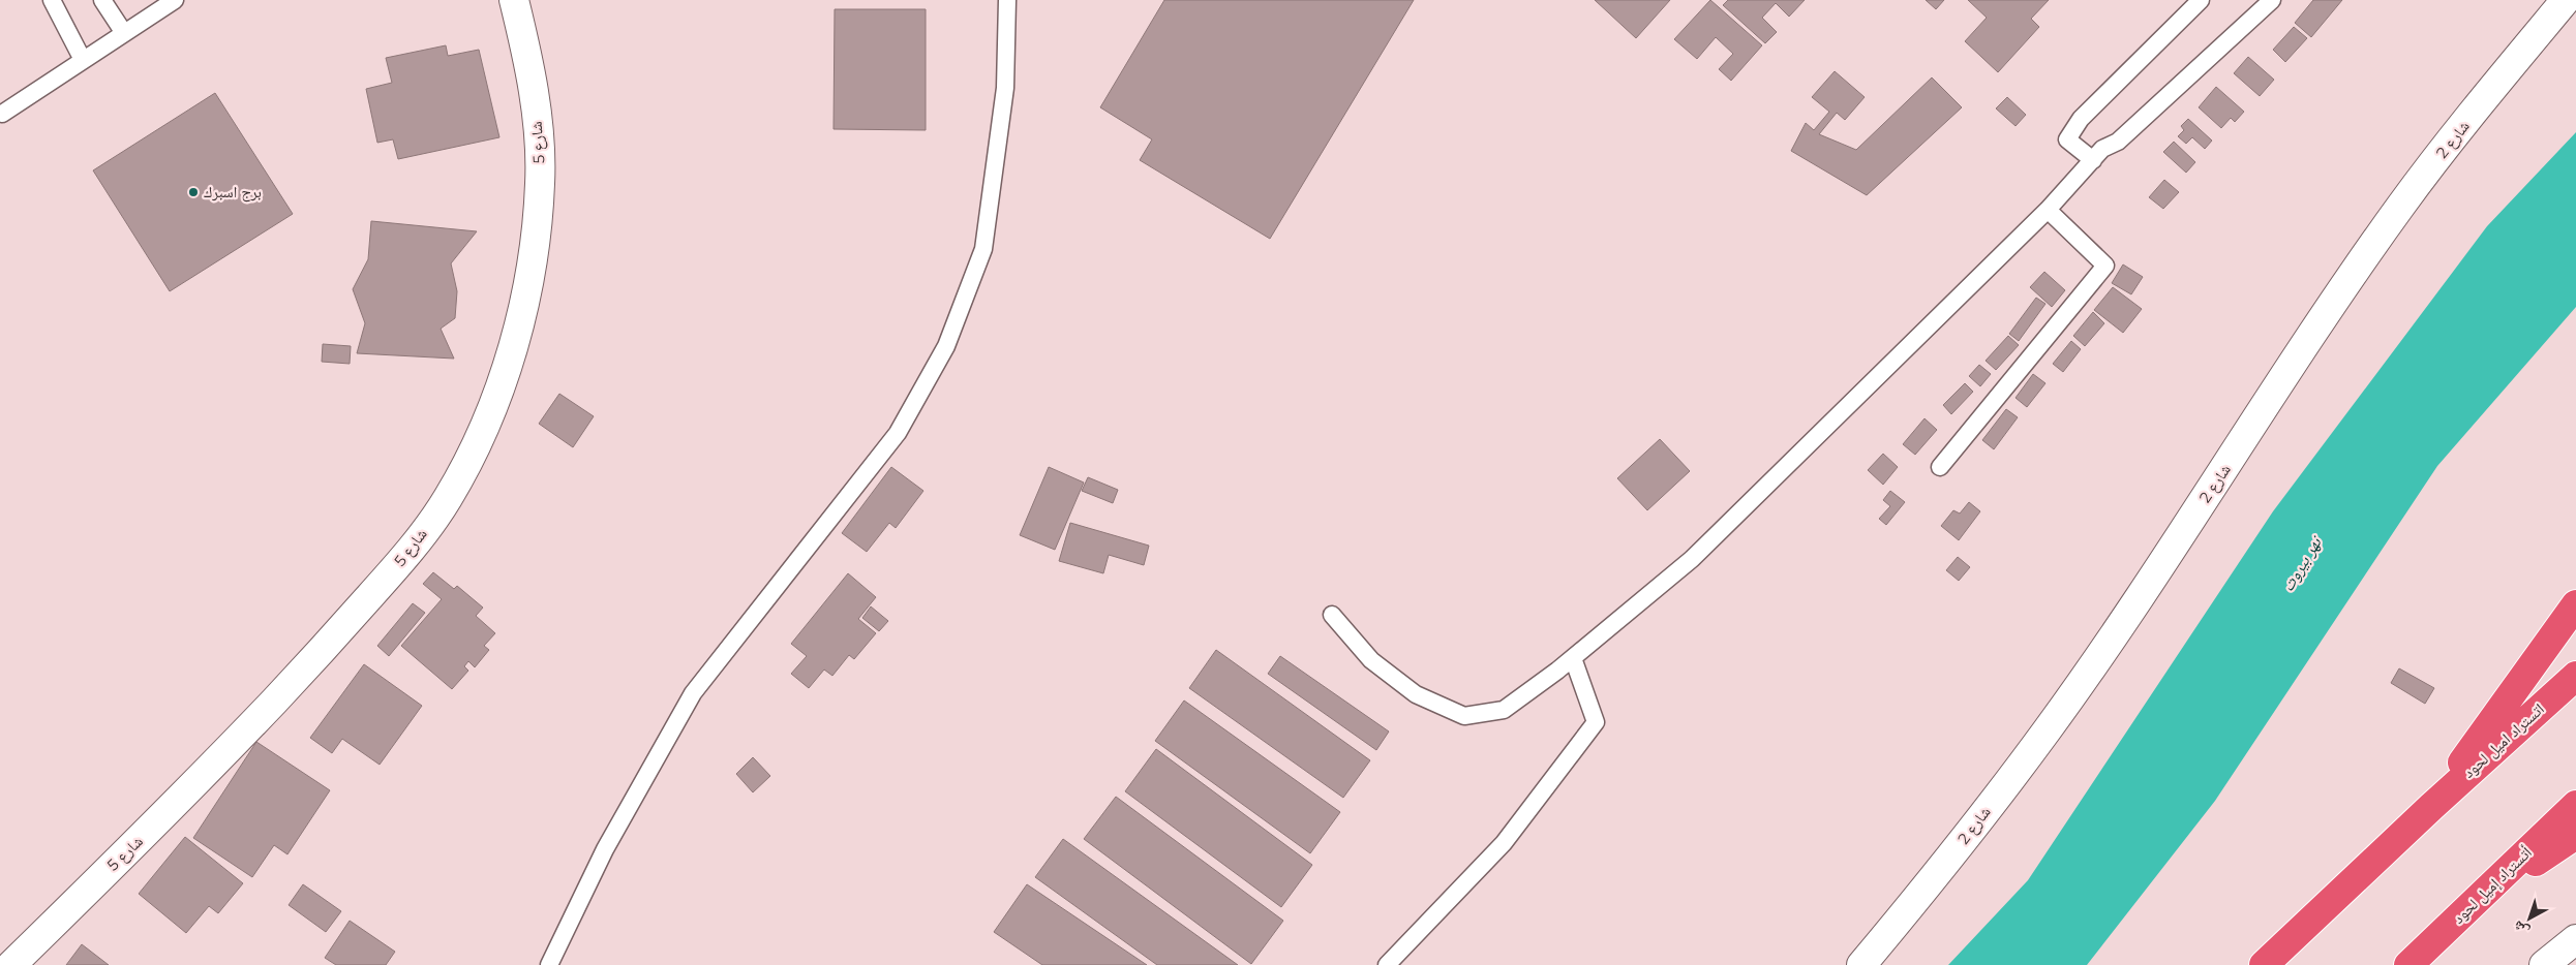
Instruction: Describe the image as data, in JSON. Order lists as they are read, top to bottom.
{
  "streets": {
    "highway": ["اتستراد اميل لحود", "أتستراد إميل لحود"],
    "street": ["شارع 2", "شارع 5"]
  },
  "water": ["نهر بيروت"],
  "places": ["برج اسبرك"],
  "north": "bottom left"
}
